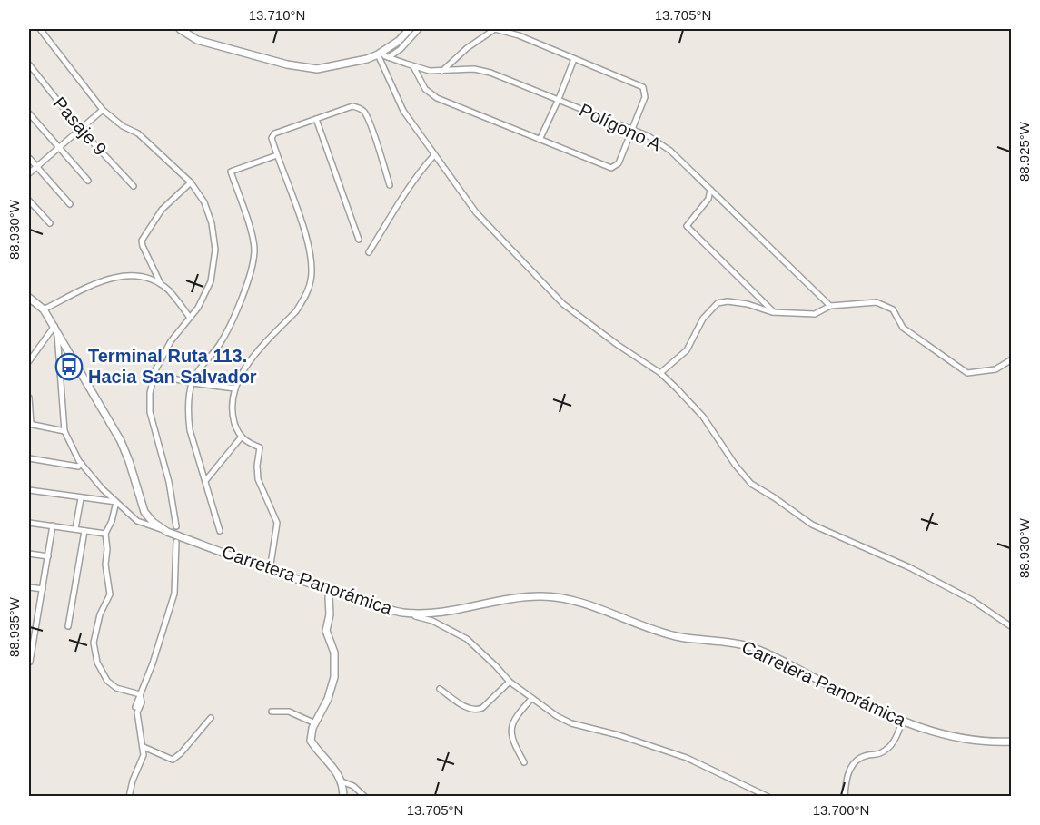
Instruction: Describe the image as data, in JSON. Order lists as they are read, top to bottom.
{
  "streets": {
    "street": ["Pasaje 9", "Polígono A", "Carretera Panorámica"]
  },
  "places": {
    "bus stop": ["Terminal Ruta 113. Hacia San Salvador"]
  },
  "coordinates": [
    "13.710°N",
    "13.705°N",
    "88.925°W",
    "88.930°W",
    "88.935°W",
    "13.700°N"
  ]
}
